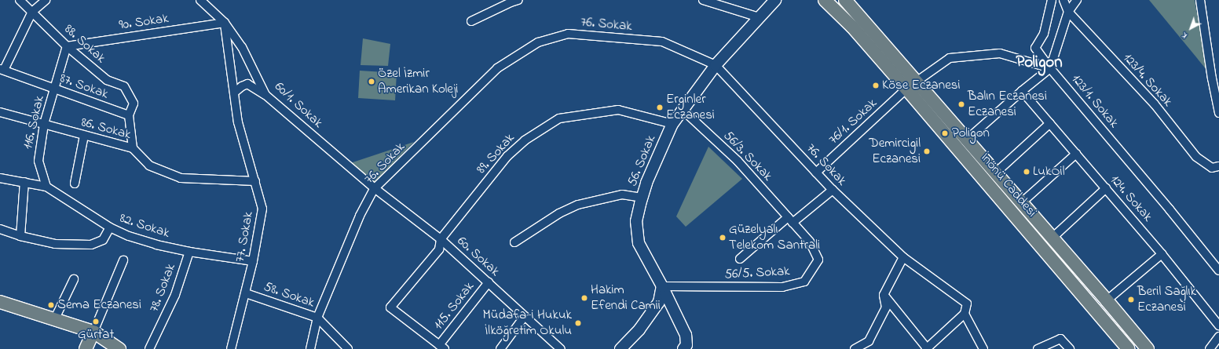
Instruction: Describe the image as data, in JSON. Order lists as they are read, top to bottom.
{
  "streets": {
    "main road": ["İnönü Caddesi"],
    "street": [
      "90. Sokak",
      "76. Sokak",
      "88. Sokak",
      "123/4. Sokak",
      "87. Sokak",
      "123/1. Sokak",
      "60/1. Sokak",
      "76/1. Sokak",
      "116. Sokak",
      "86. Sokak",
      "89. Sokak",
      "56/3. Sokak",
      "56. Sokak",
      "124. Sokak",
      "82. Sokak",
      "77. Sokak",
      "60. Sokak",
      "56/5. Sokak",
      "78. Sokak",
      "58. Sokak",
      "115. Sokak"
    ]
  },
  "crossings": [
    ["90. Sokak", "88. Sokak"],
    ["90. Sokak", "60/1. Sokak"],
    ["90. Sokak", "116. Sokak"],
    ["90. Sokak", "77. Sokak"],
    ["76. Sokak", "60/1. Sokak"],
    ["76. Sokak", "76/1. Sokak"],
    ["76. Sokak", "56. Sokak"],
    ["76. Sokak", "60. Sokak"],
    ["76. Sokak", "58. Sokak"],
    ["88. Sokak", "87. Sokak"],
    ["88. Sokak", "116. Sokak"],
    ["87. Sokak", "116. Sokak"],
    ["60/1. Sokak", "77. Sokak"],
    ["60/1. Sokak", "60. Sokak"],
    ["76/1. Sokak", "İnönü Caddesi"],
    ["116. Sokak", "86. Sokak"],
    ["86. Sokak", "77. Sokak"],
    ["89. Sokak", "56. Sokak"],
    ["89. Sokak", "60. Sokak"],
    ["89. Sokak", "115. Sokak"],
    ["56/3. Sokak", "56. Sokak"],
    ["56/3. Sokak", "56/5. Sokak"],
    ["56. Sokak", "56/5. Sokak"],
    ["82. Sokak", "77. Sokak"],
    ["82. Sokak", "78. Sokak"],
    ["77. Sokak", "58. Sokak"],
    ["60. Sokak", "115. Sokak"]
  ],
  "districts": ["Poligon"],
  "places": [
    "Özel İzmir Amerikan Koleji",
    "Köse Eczanesi",
    "Balın Eczanesi Eczanesi",
    "Erginler Eczanesi",
    "Poligon",
    "Demircigil Eczanesi",
    "LukOil",
    "Güzelyalı Telekom Santrali",
    "Hakim Efendi Camii",
    "Beril Sağlık Eczanesi",
    "Sema Eczanesi",
    "Gürtat",
    "Müdafa-i Hukuk İlköğretim Okulu"
  ],
  "north": "bottom left"
}
